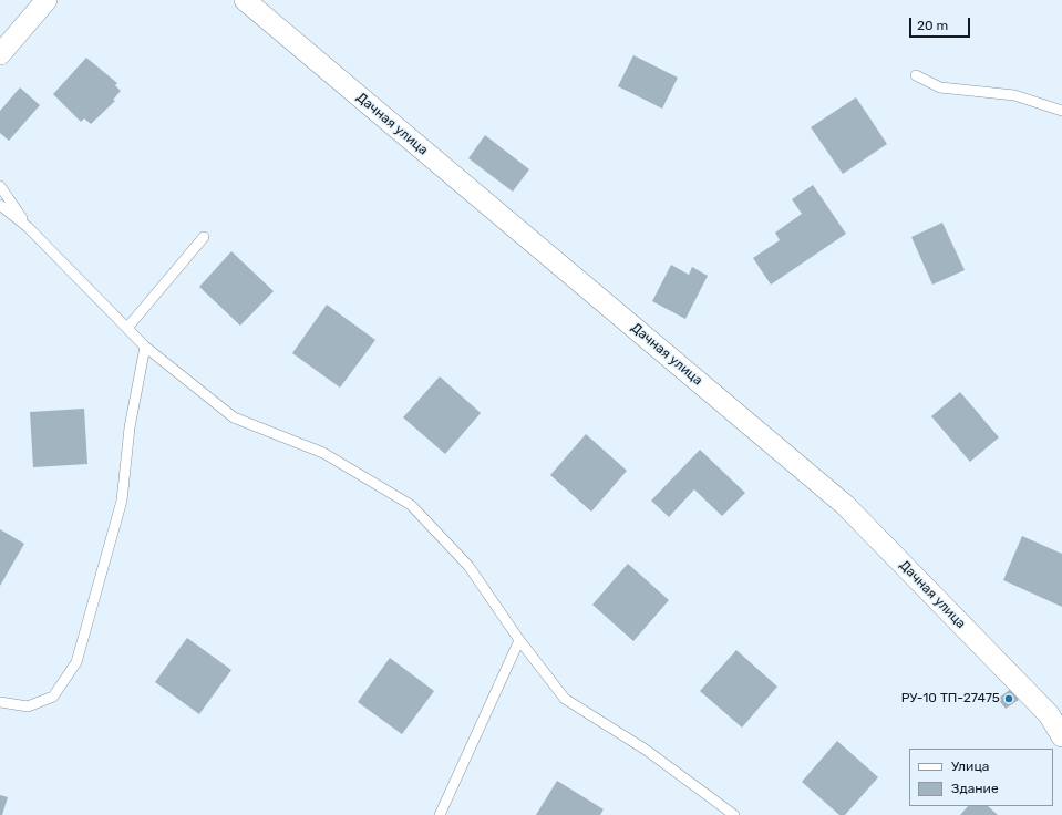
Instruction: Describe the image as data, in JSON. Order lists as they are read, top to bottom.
{
  "streets": {
    "street": ["Дачная улица"]
  },
  "places": ["РУ-10 ТП-27475"],
  "legend": ["Улица", "Здание"],
  "scale_bar": "20 m"
}
